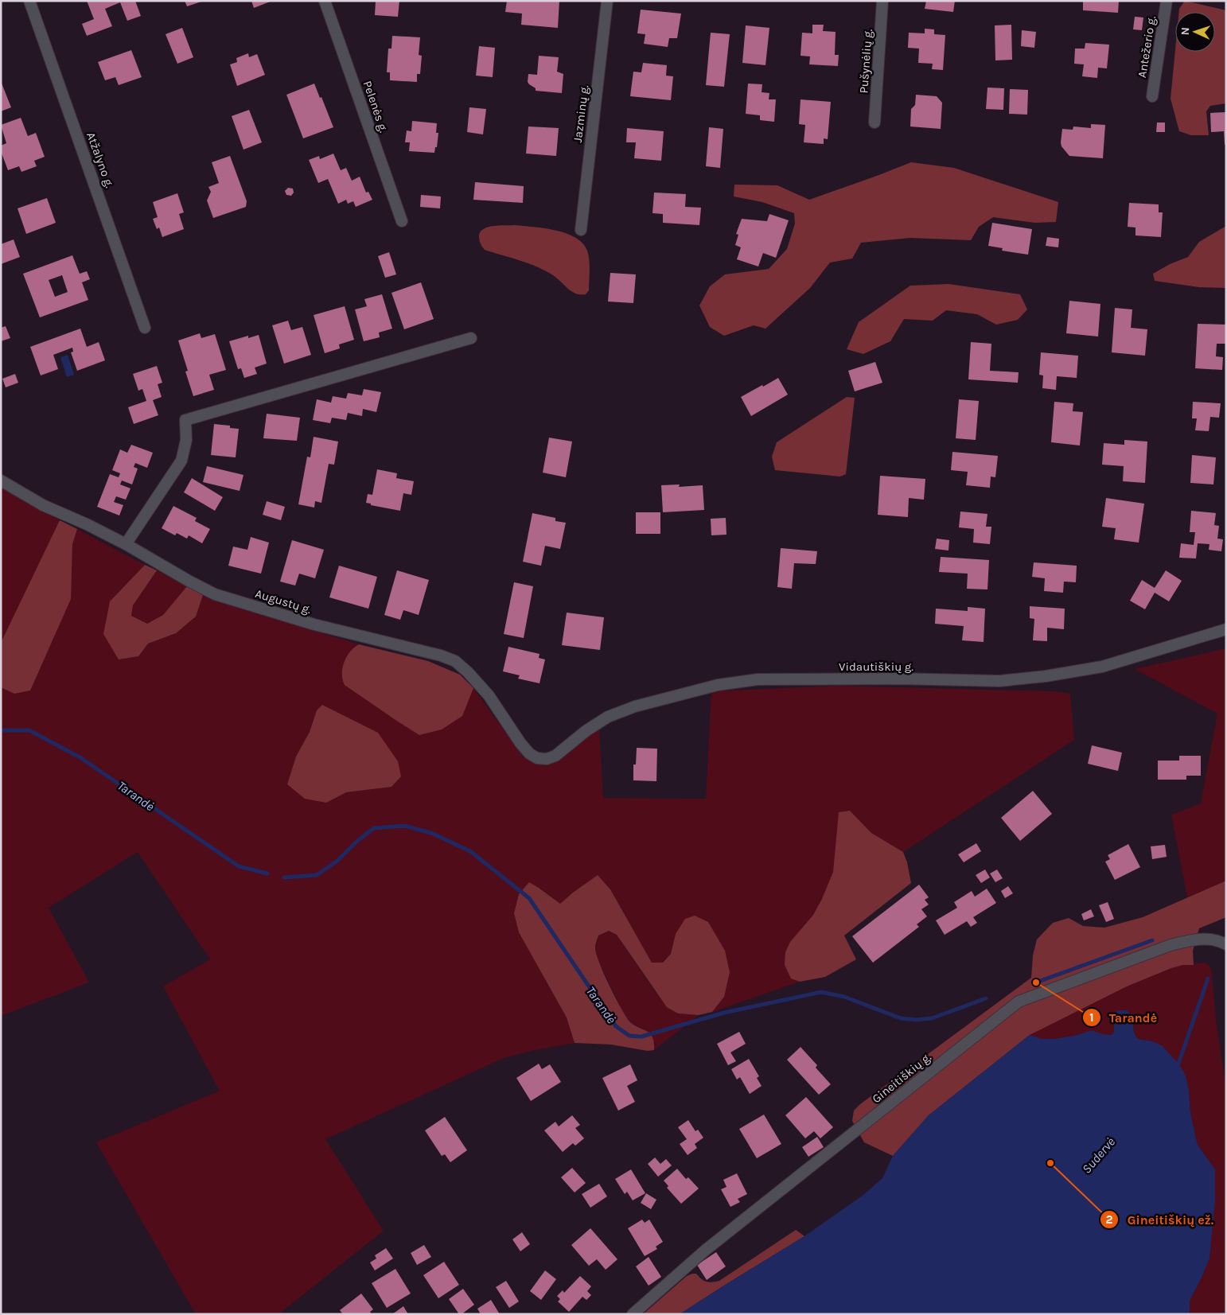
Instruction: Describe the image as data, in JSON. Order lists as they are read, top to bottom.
{
  "streets": {
    "street": [
      "Antežerio g.",
      "Pušynėlių g.",
      "Pelenės g.",
      "Jazminų g.",
      "Atžalyno g.",
      "Augustų g.",
      "Vidautiškių g.",
      "Gineitiškių g."
    ]
  },
  "crossings": [
    ["Augustų g.", "Vidautiškių g."]
  ],
  "water": ["Tarandė", "Sudervė"],
  "places": ["Tarandė", "Gineitiškių ež."],
  "north": "left"
}
